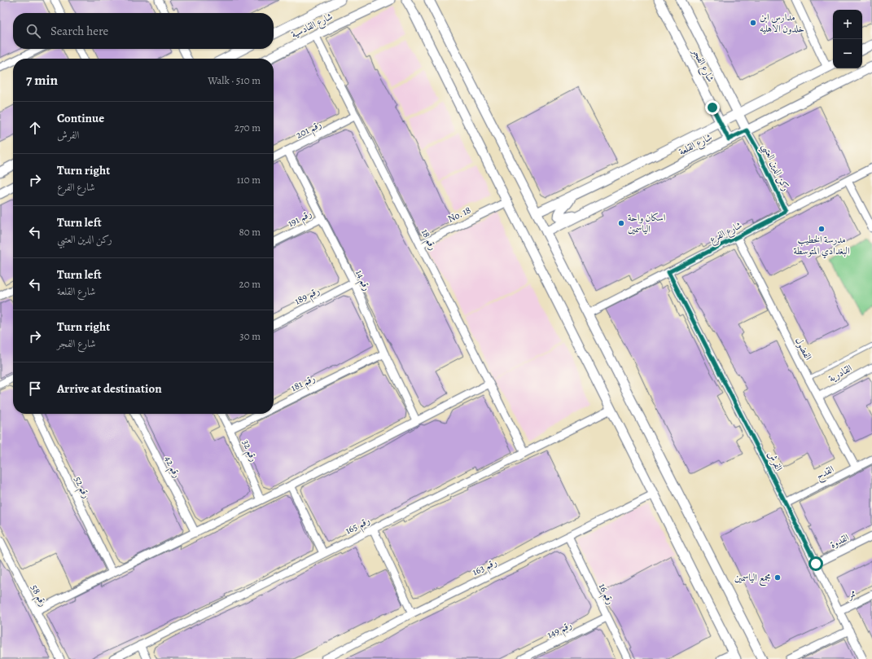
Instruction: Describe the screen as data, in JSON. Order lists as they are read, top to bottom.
{
  "streets": {
    "street": [
      "شارع القادسية",
      "شارع الفجر",
      "رقم 201",
      "شارع القلعة",
      "ركن الدين العتبي",
      "No. 18",
      "رقم 191",
      "شارع الفرع",
      "رقم 18",
      "رقم 14",
      "رقم 189",
      "الفضول",
      "القادرية",
      "رقم 181",
      "رقم 32",
      "الفرش",
      "رقم 42",
      "القدح",
      "رقم 52",
      "رقم 165",
      "القدوة",
      "رقم 163",
      "رقم 16",
      "ممر",
      "رقم 58",
      "رقم 149"
    ]
  },
  "crossings": [
    ["شارع القادسية", "رقم 18"],
    ["شارع الفجر", "شارع القلعة"],
    ["شارع الفجر", "ركن الدين العتبي"],
    ["رقم 201", "رقم 18"],
    ["رقم 201", "رقم 14"],
    ["شارع القلعة", "ركن الدين العتبي"],
    ["ركن الدين العتبي", "شارع الفرع"],
    ["No. 18", "رقم 18"],
    ["رقم 191", "رقم 14"],
    ["شارع الفرع", "الفضول"],
    ["شارع الفرع", "الفرش"],
    ["رقم 18", "رقم 165"],
    ["رقم 14", "رقم 189"],
    ["رقم 14", "رقم 181"],
    ["الفضول", "القادرية"],
    ["الفضول", "القدح"],
    ["رقم 181", "رقم 32"],
    ["الفرش", "القدح"],
    ["الفرش", "القدوة"],
    ["الفرش", "ممر"],
    ["رقم 163", "رقم 16"],
    ["رقم 16", "رقم 149"]
  ],
  "places": [
    "مدارس ابن خلدون الاهليه",
    "اسكان واحة الياسمين",
    "مدرسة الخطيب البغدادي المتوسطة",
    "مجمع الياسمين"
  ],
  "page": {
    "map_buttons": ["+", "−"],
    "search": "Search here",
    "heading": ["7 min", "Walk · 510 m"],
    "list": [
      ["Continue", "الفرش", "270 m"],
      ["Turn right", "شارع الفرع", "110 m"],
      ["Turn left", "ركن الدين العتبي", "80 m"],
      ["Turn left", "شارع القلعة", "20 m"],
      ["Turn right", "شارع الفجر", "30 m"],
      "Arrive at destination"
    ]
  }
}
